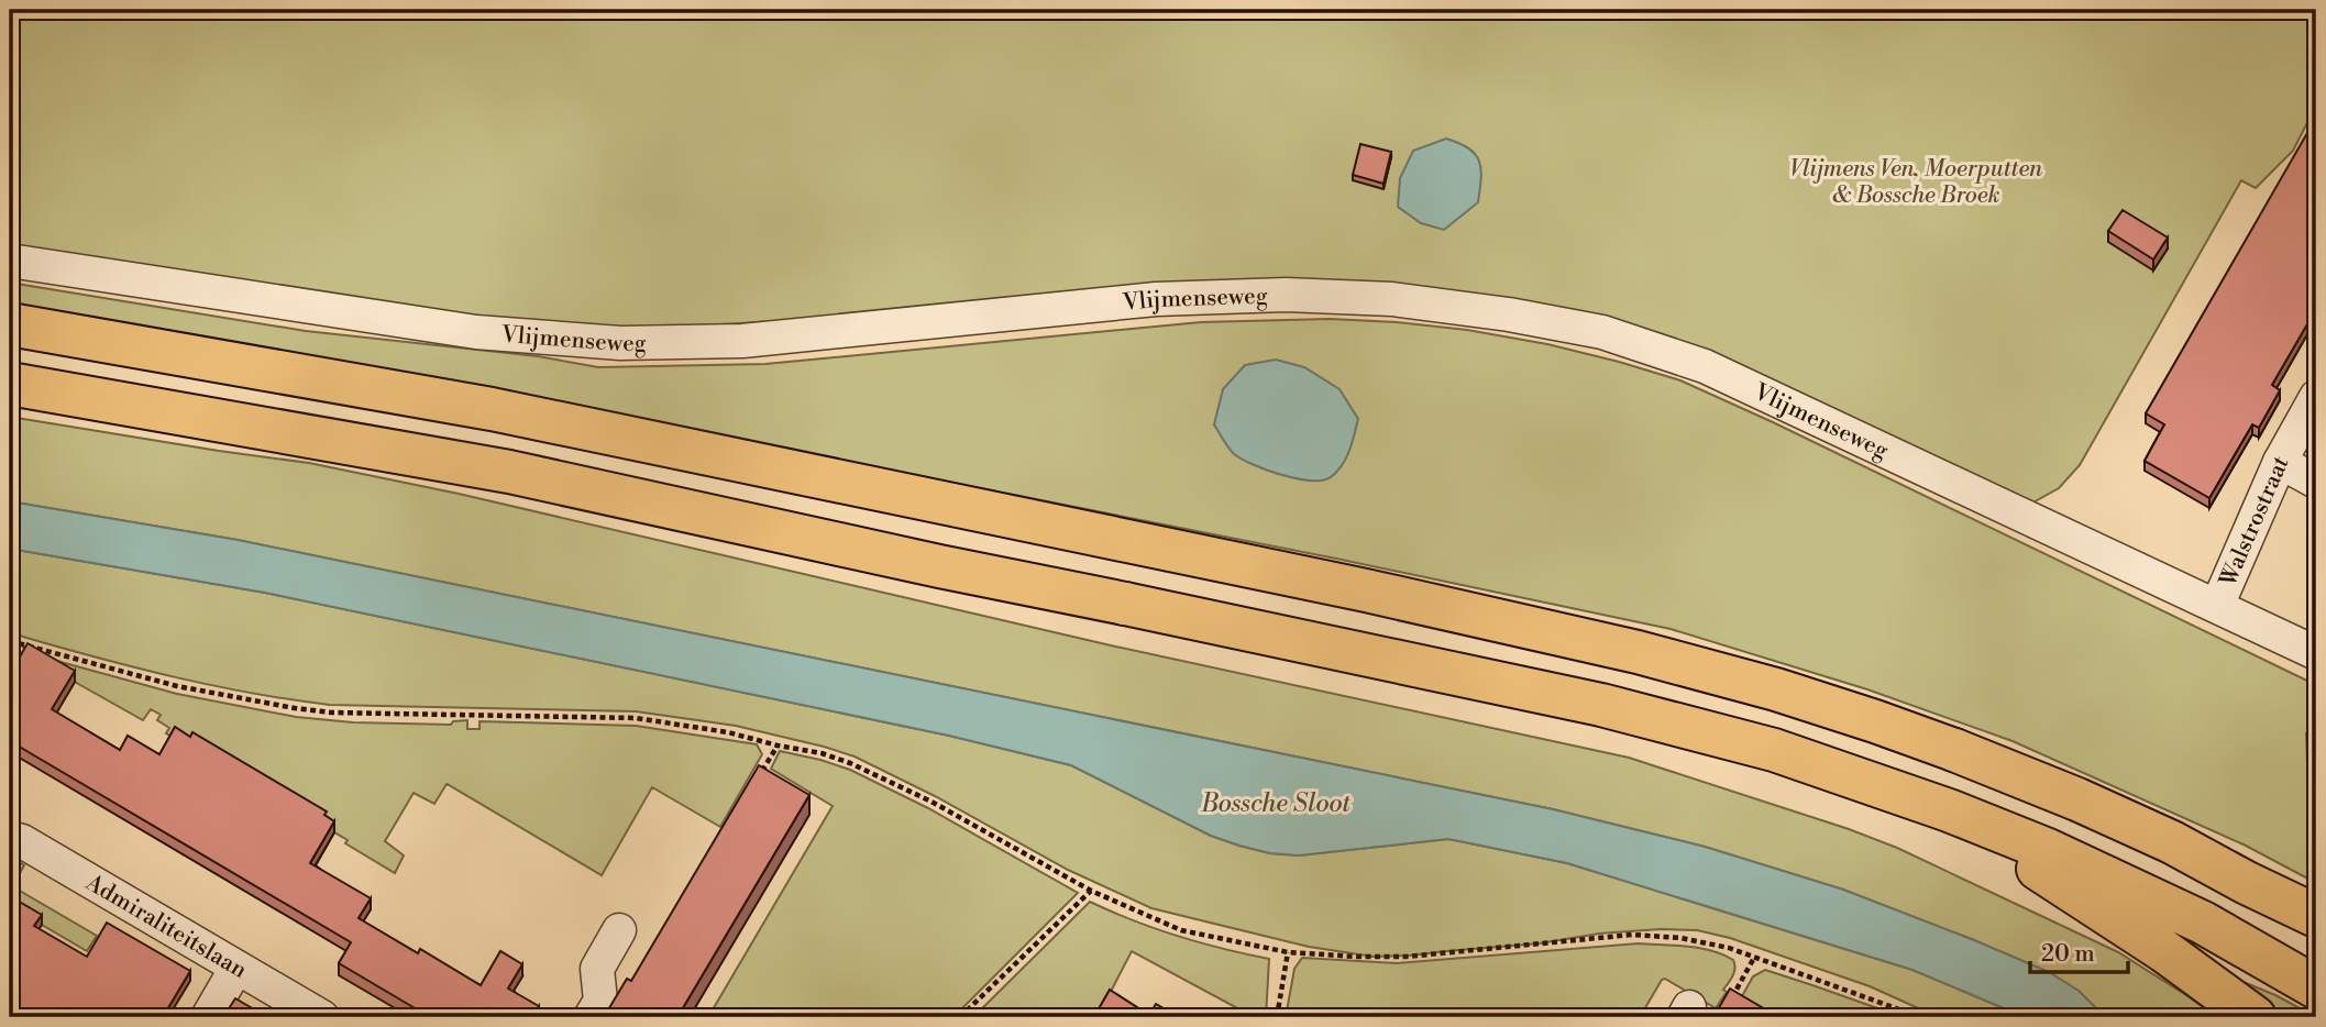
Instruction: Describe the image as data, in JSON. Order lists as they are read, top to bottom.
{
  "streets": {
    "street": ["Vlijmenseweg", "Walstrostraat", "Admiraliteitslaan"]
  },
  "crossings": [
    ["Vlijmenseweg", "Walstrostraat"]
  ],
  "water": ["Bossche Sloot"],
  "parks": ["Vlijmens Ven, Moerputten & Bossche Broek"],
  "scale_bar": "20 m"
}
